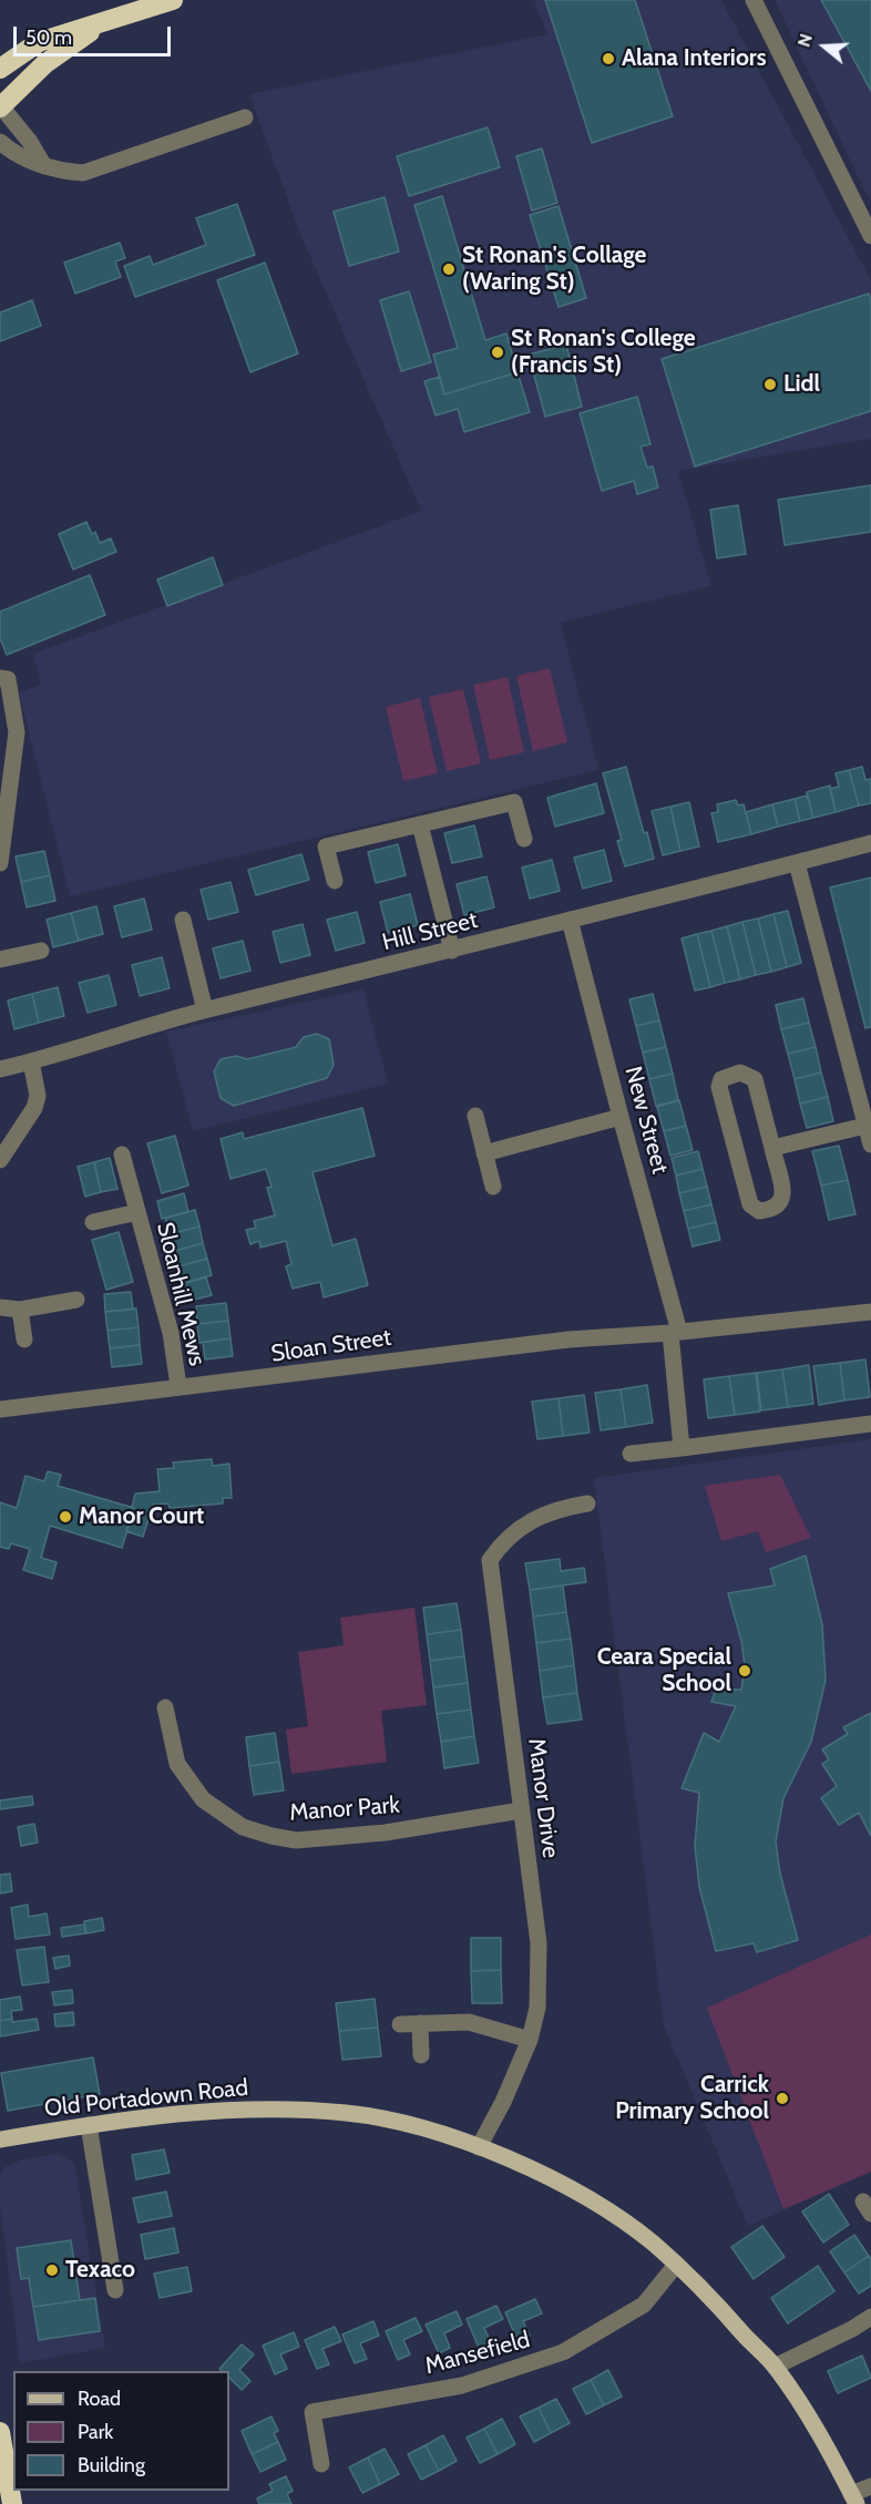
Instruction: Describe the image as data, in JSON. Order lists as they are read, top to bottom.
{
  "streets": {
    "main road": ["Old Portadown Road"],
    "street": [
      "Hill Street",
      "New Street",
      "Sloanhill Mews",
      "Sloan Street",
      "Manor Drive",
      "Manor Park",
      "Mansefield"
    ]
  },
  "crossings": [
    ["Hill Street", "New Street"],
    ["New Street", "Sloan Street"],
    ["Sloanhill Mews", "Sloan Street"],
    ["Manor Drive", "Manor Park"],
    ["Manor Drive", "Old Portadown Road"],
    ["Old Portadown Road", "Mansefield"]
  ],
  "places": [
    "Alana Interiors",
    "St Ronan's Collage (Waring St)",
    "St Ronan's College (Francis St)",
    "Lidl",
    "Manor Court",
    "Ceara Special School",
    "Carrick Primary School",
    "Texaco"
  ],
  "legend": ["Road", "Park", "Building"],
  "scale_bar": "50 m",
  "north": "left"
}
